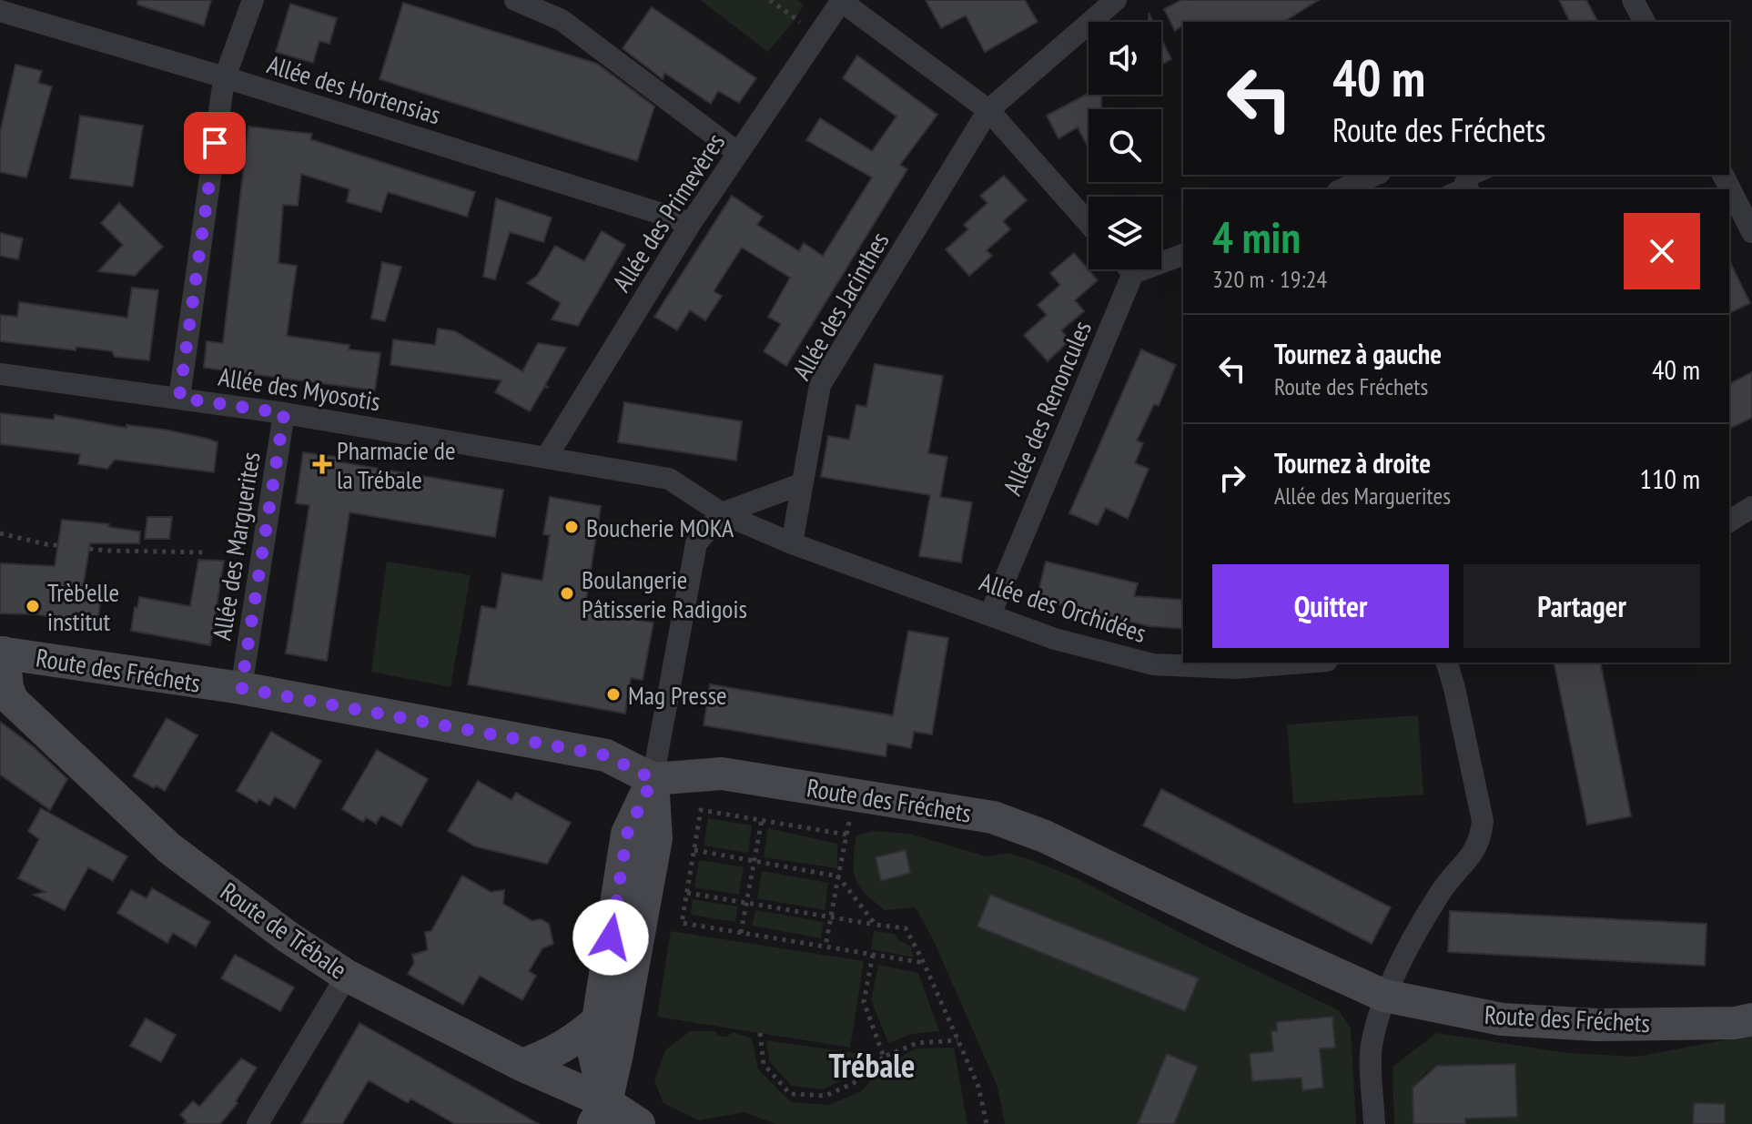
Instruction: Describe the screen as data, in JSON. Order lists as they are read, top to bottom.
{
  "streets": {
    "street": [
      "Allée des Hortensias",
      "Allée des Primevères",
      "Allée des Jacinthes",
      "Allée des Myosotis",
      "Allée des Renoncules",
      "Allée des Marguerites",
      "Allée des Orchidées",
      "Route des Fréchets",
      "Route de Trébale"
    ]
  },
  "crossings": [
    ["Allée des Hortensias", "Allée des Primevères"],
    ["Allée des Primevères", "Allée des Myosotis"],
    ["Allée des Jacinthes", "Allée des Orchidées"],
    ["Allée des Myosotis", "Allée des Marguerites"],
    ["Allée des Renoncules", "Allée des Orchidées"],
    ["Allée des Marguerites", "Route des Fréchets"],
    ["Route des Fréchets", "Route de Trébale"]
  ],
  "districts": ["Trébale"],
  "places": {
    "health": ["Pharmacie de la Trébale"],
    "other": [
      "Boucherie MOKA",
      "Boulangerie Pâtisserie Radigois",
      "Trèb'elle institut",
      "Mag Presse"
    ]
  },
  "page": {
    "turn": ["40 m", "Route des Fréchets"],
    "heading": ["4 min", "320 m · 19:24"],
    "list": [
      {
        "name": "Tournez à gauche",
        "note": "Route des Fréchets",
        "value": "40 m"
      },
      {
        "name": "Tournez à droite",
        "note": "Allée des Marguerites",
        "value": "110 m"
      }
    ],
    "buttons": ["Quitter", "Partager"]
  }
}
